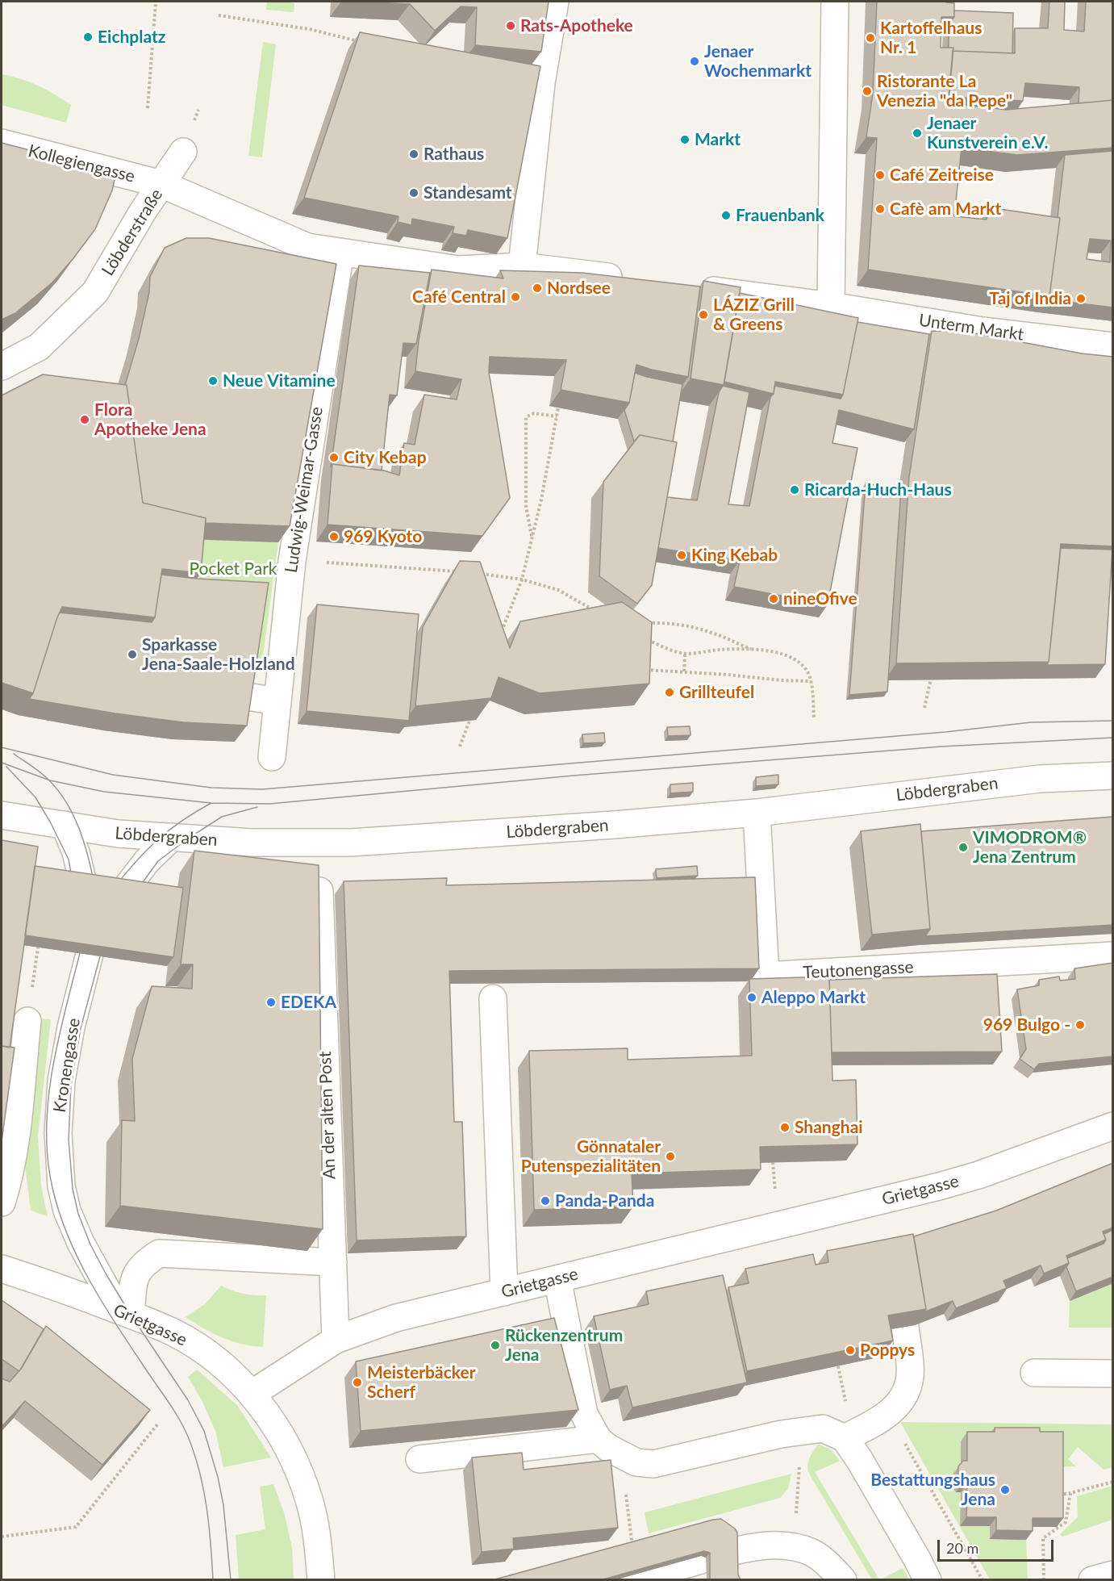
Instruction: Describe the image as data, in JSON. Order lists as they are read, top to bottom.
{
  "streets": {
    "street": [
      "Kollegiengasse",
      "Löbderstraße",
      "Unterm Markt",
      "Ludwig-Weimar-Gasse",
      "Löbdergraben",
      "Teutonengasse",
      "Kronengasse",
      "An der alten Post",
      "Grietgasse"
    ]
  },
  "crossings": [
    ["Kollegiengasse", "Löbderstraße"],
    ["Löbderstraße", "Ludwig-Weimar-Gasse"],
    ["Löbdergraben", "Teutonengasse"],
    ["Kronengasse", "Grietgasse"],
    ["An der alten Post", "Grietgasse"]
  ],
  "parks": ["Pocket Park"],
  "places": [
    "Rats-Apotheke",
    "Eichplatz",
    "Kartoffelhaus Nr. 1",
    "Jenaer Wochenmarkt",
    "Ristorante La Venezia \"da Pepe\"",
    "Jenaer Kunstverein e.V.",
    "Markt",
    "Rathaus",
    "Café Zeitreise",
    "Standesamt",
    "Cafè am Markt",
    "Frauenbank",
    "Nordsee",
    "Café Central",
    "Taj of India",
    "LÁZIZ Grill & Greens",
    "Neue Vitamine",
    "Flora Apotheke Jena",
    "City Kebap",
    "Ricarda-Huch-Haus",
    "969 Kyoto",
    "King Kebab",
    "nineOfive",
    "Sparkasse Jena-Saale-Holzland",
    "Grillteufel",
    "VIMODROM® Jena Zentrum",
    "Aleppo Markt",
    "EDEKA",
    "969 Bulgo -",
    "Shanghai",
    "Gönnataler Putenspezialitäten",
    "Panda-Panda",
    "Rückenzentrum Jena",
    "Poppys",
    "Meisterbäcker Scherf",
    "Bestattungshaus Jena"
  ],
  "scale_bar": "20 m"
}
